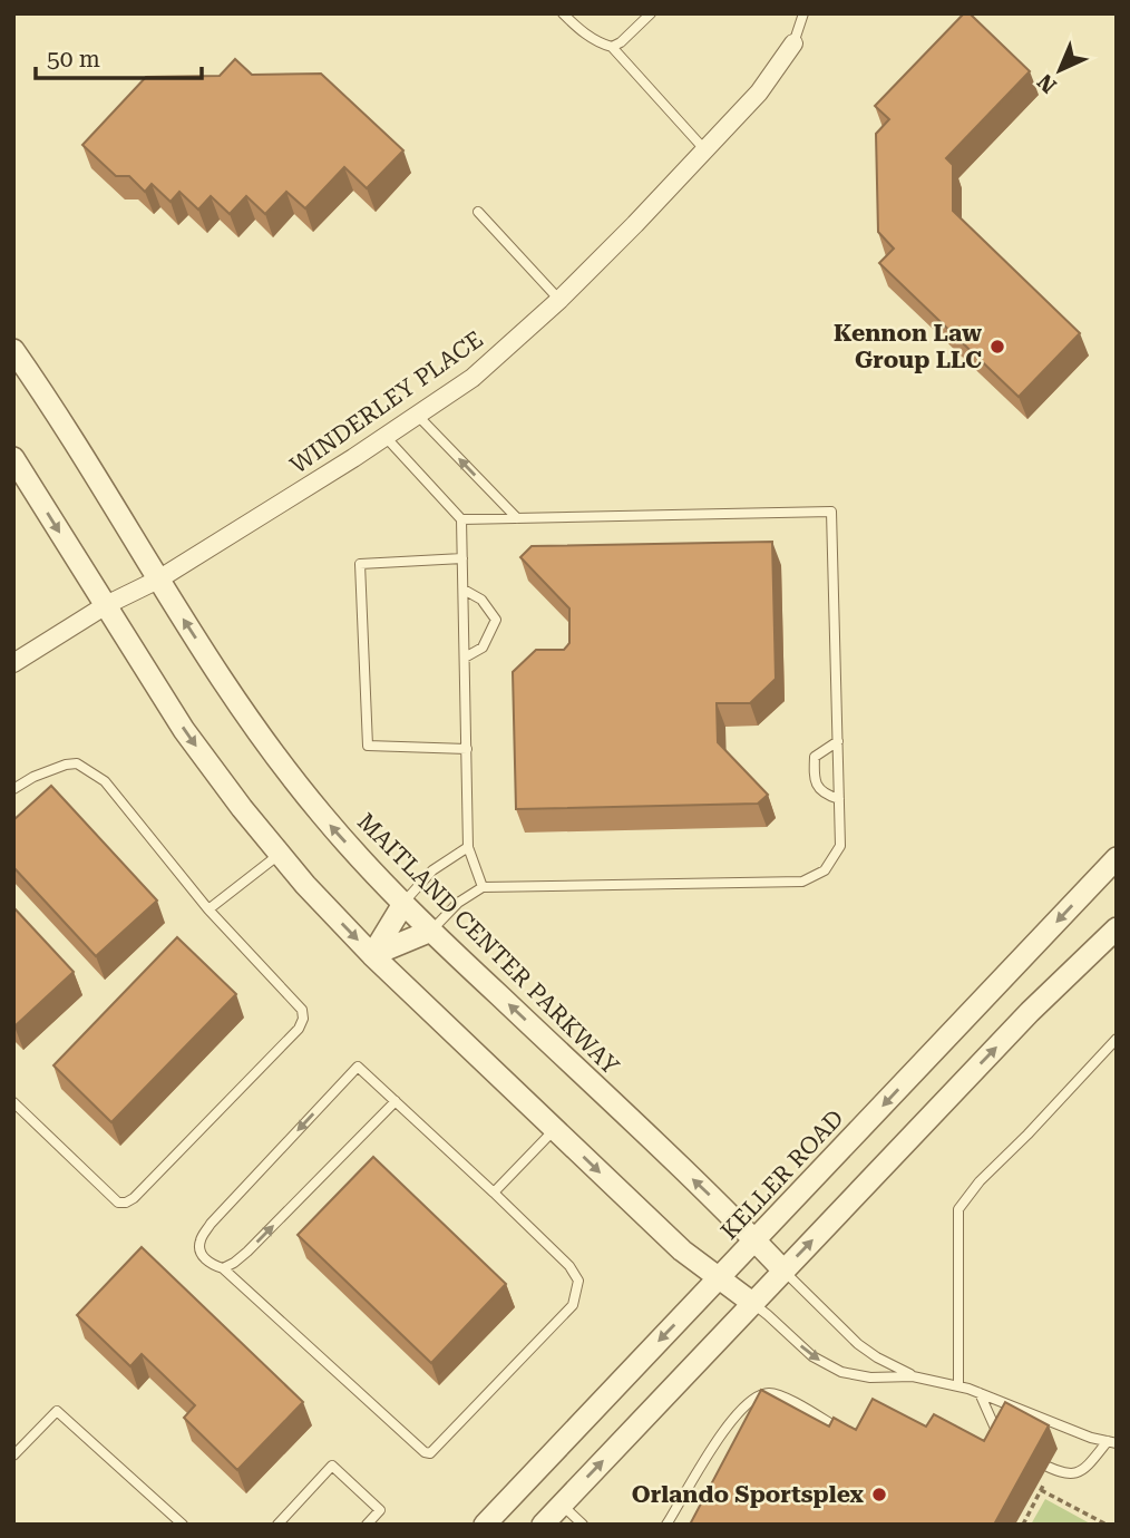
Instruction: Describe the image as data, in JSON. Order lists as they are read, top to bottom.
{
  "streets": {
    "street": ["WINDERLEY PLACE", "MAITLAND CENTER PARKWAY", "KELLER ROAD"]
  },
  "crossings": [
    ["WINDERLEY PLACE", "MAITLAND CENTER PARKWAY"],
    ["MAITLAND CENTER PARKWAY", "KELLER ROAD"]
  ],
  "places": ["Kennon Law Group LLC", "Orlando Sportsplex"],
  "scale_bar": "50 m",
  "north": "bottom left"
}
